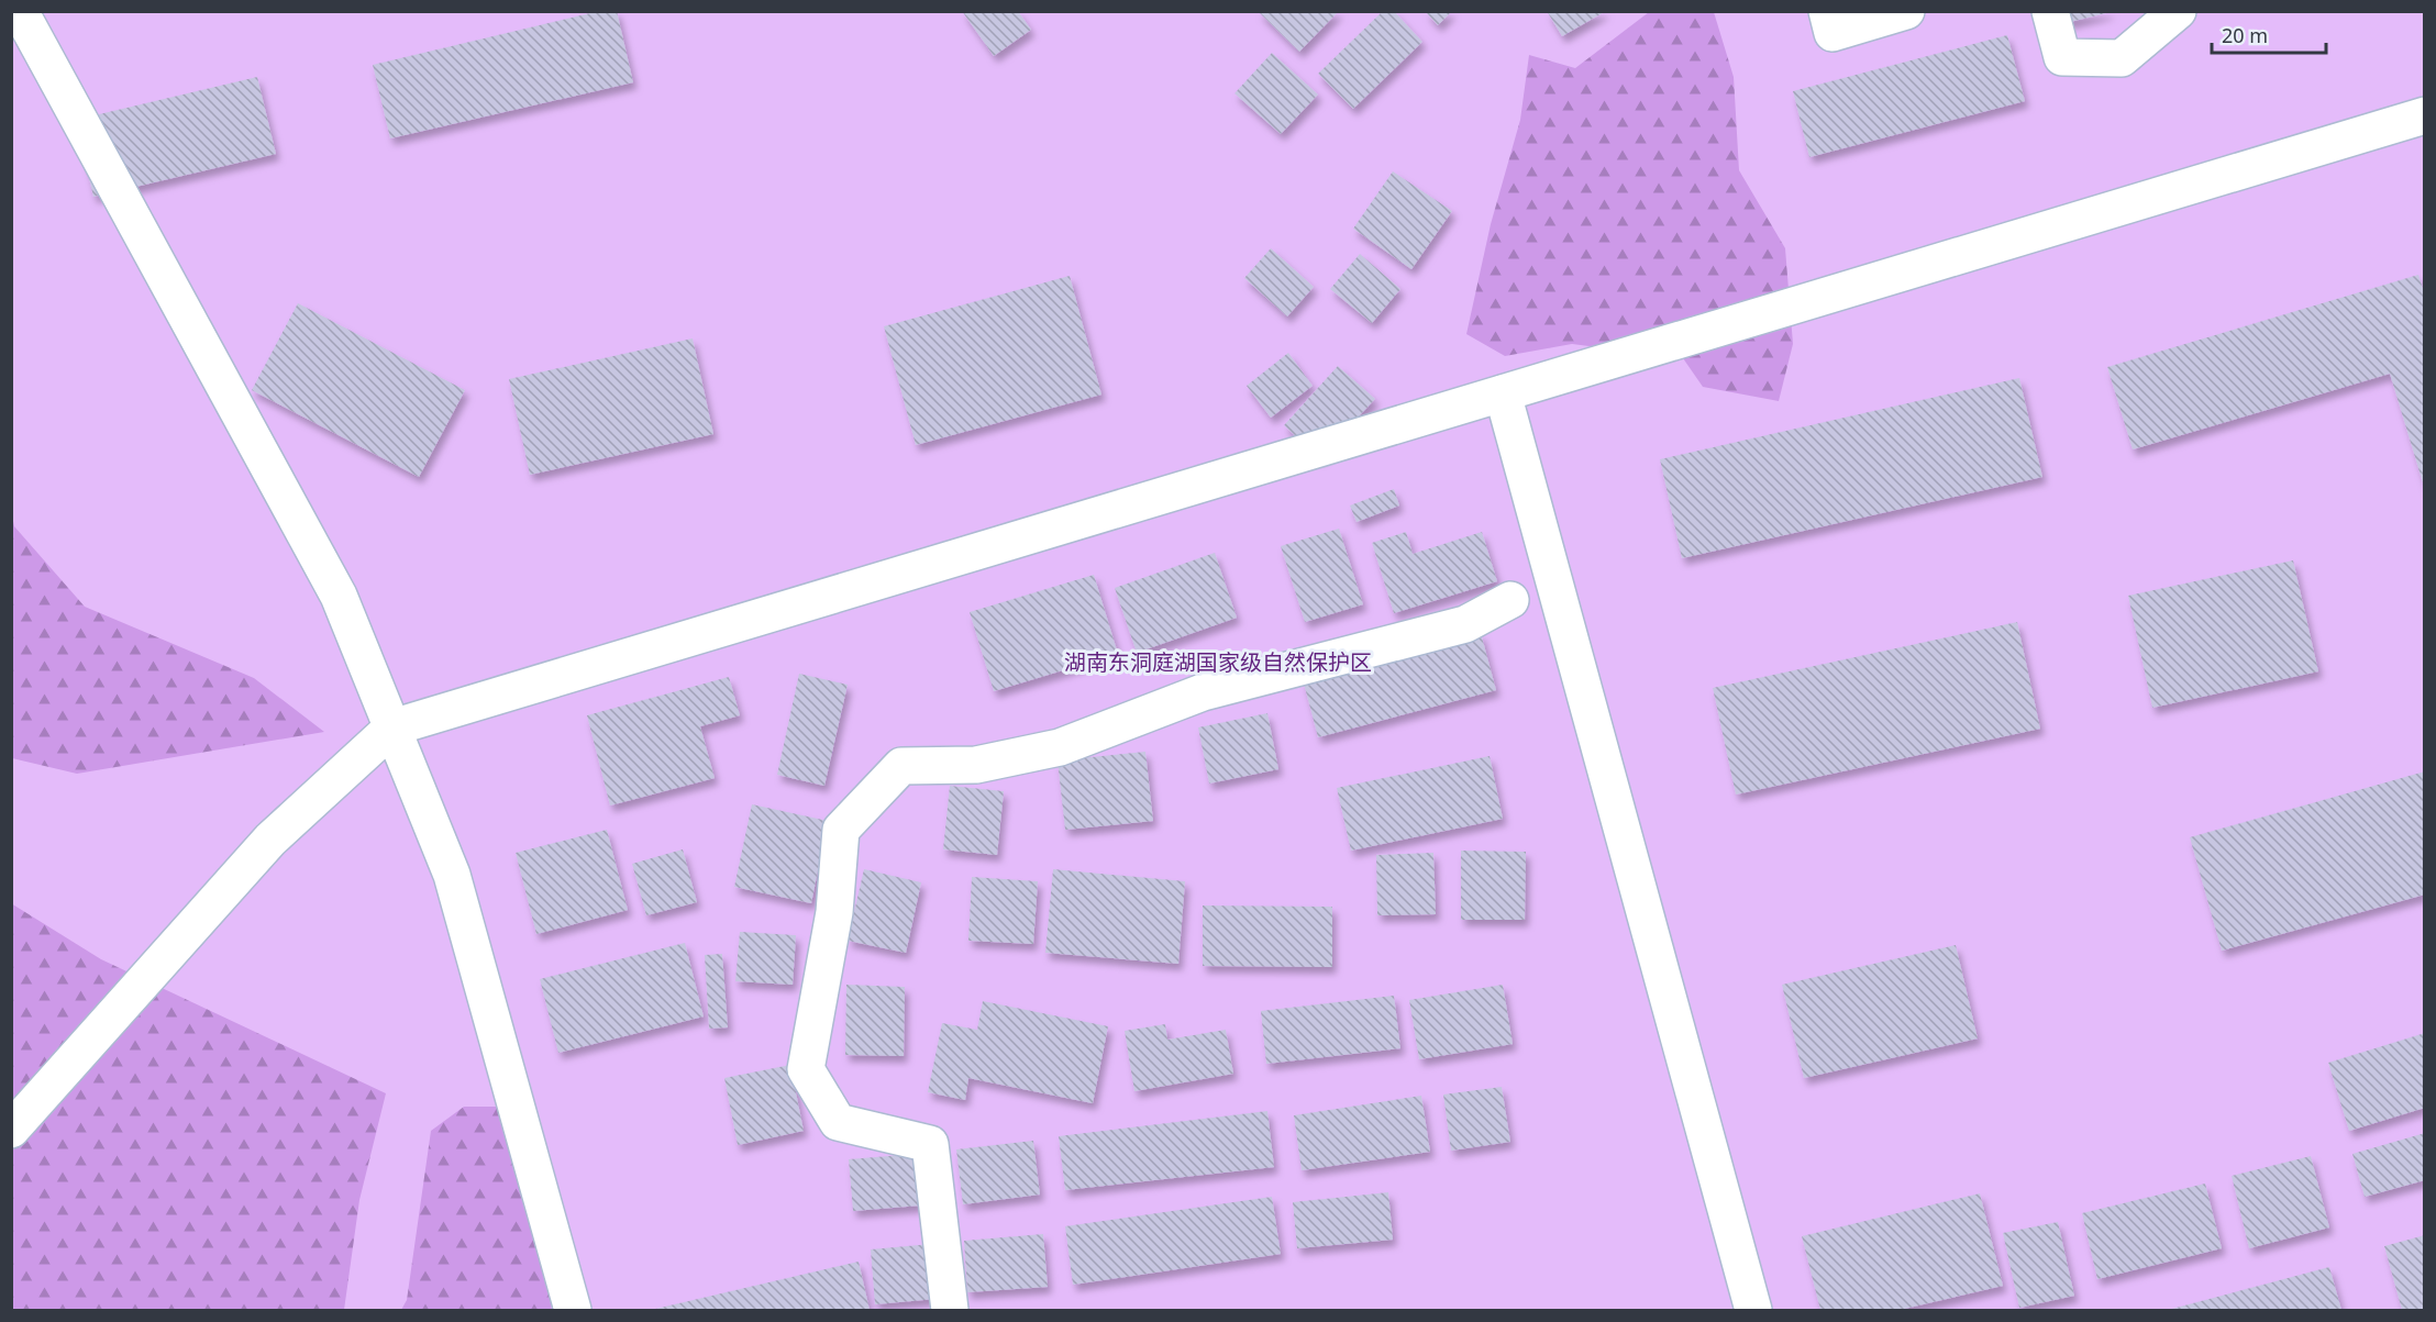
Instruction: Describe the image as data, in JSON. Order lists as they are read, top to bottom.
{
  "parks": ["湖南东洞庭湖国家级自然保护区"],
  "scale_bar": "20 m"
}
